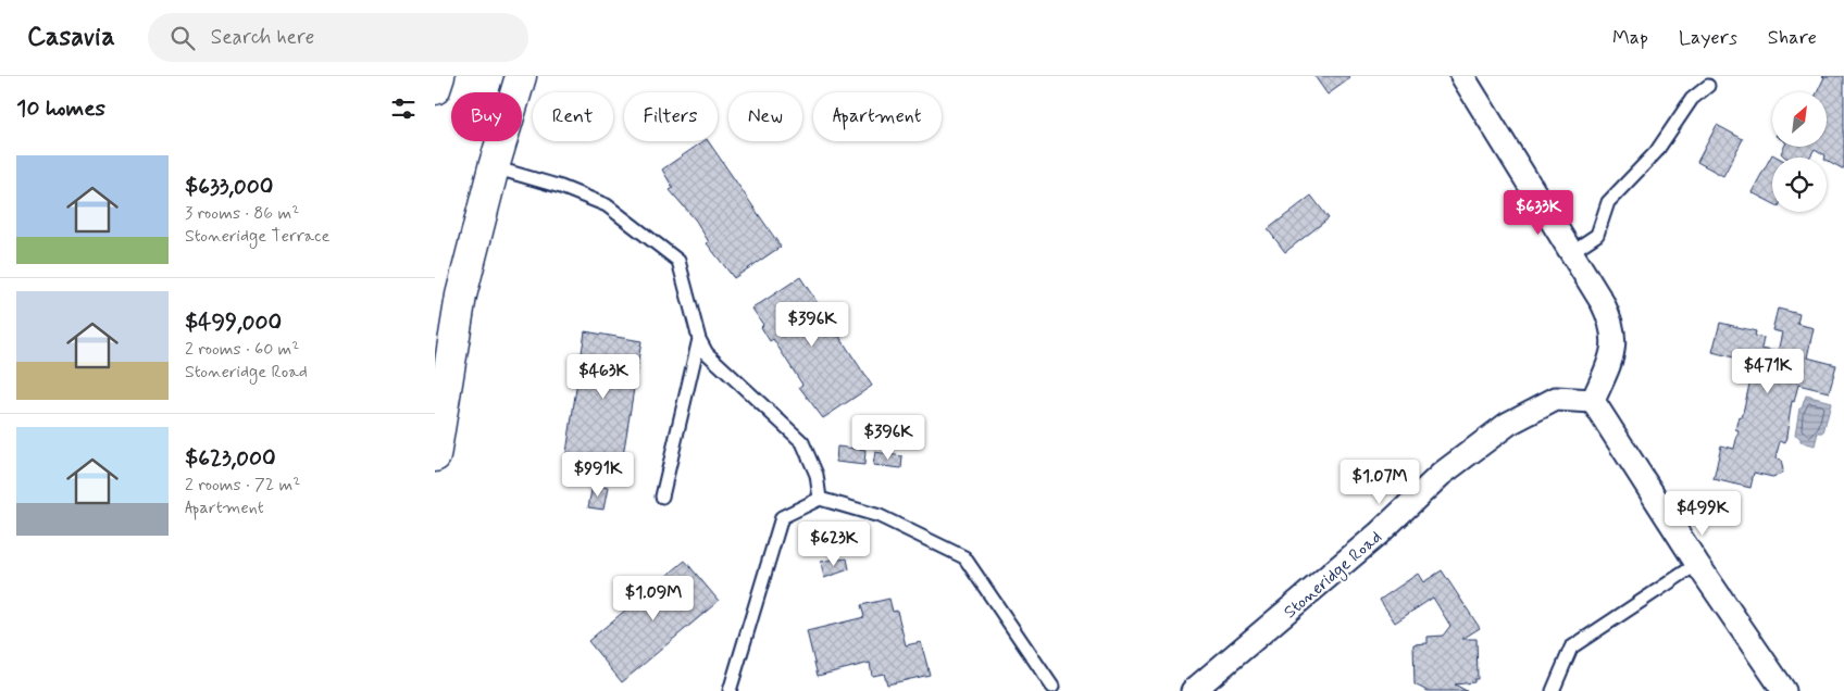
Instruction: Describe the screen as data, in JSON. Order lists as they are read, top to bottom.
{
  "streets": {
    "street": ["Stoneridge Road"]
  },
  "north": "top right",
  "page": {
    "header": "Casavia",
    "search": "Search here",
    "nav": ["Map", "Layers", "Share"],
    "heading": "10 homes",
    "chip": [
      "Buy",
      "Rent",
      "Filters",
      "New",
      "Apartment"
    ],
    "list": [
      {
        "name": "$633,000",
        "note": "3 rooms · 86 m² · Stoneridge Terrace"
      },
      {
        "name": "$499,000",
        "note": "2 rooms · 60 m² · Stoneridge Road"
      },
      {
        "name": "$623,000",
        "note": "2 rooms · 72 m² · Apartment"
      }
    ],
    "price": [
      "$633K",
      "$396K",
      "$471K",
      "$463K",
      "$396K",
      "$991K",
      "$1.07M",
      "$499K",
      "$623K",
      "$1.09M"
    ]
  }
}
